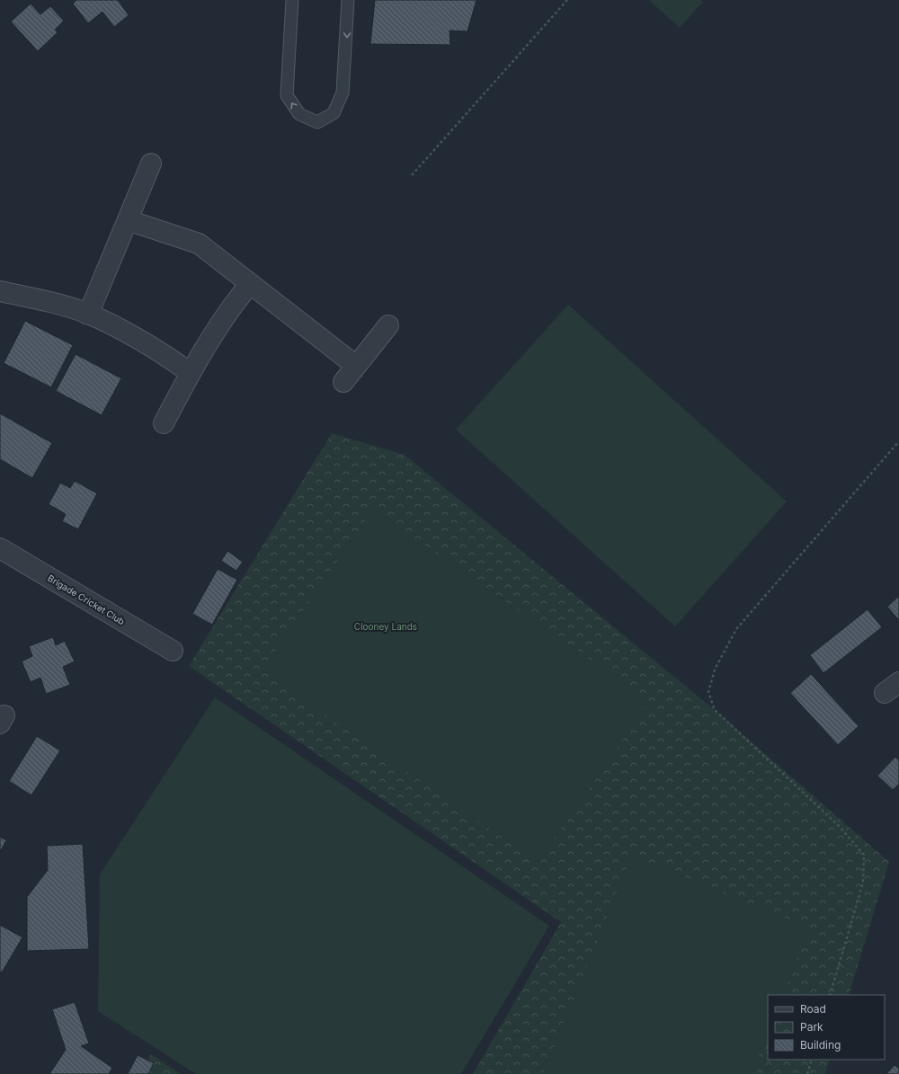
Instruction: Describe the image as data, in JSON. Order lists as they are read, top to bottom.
{
  "streets": {
    "street": ["Brigade Cricket Club"]
  },
  "parks": ["Clooney Lands"],
  "legend": ["Road", "Park", "Building"]
}
